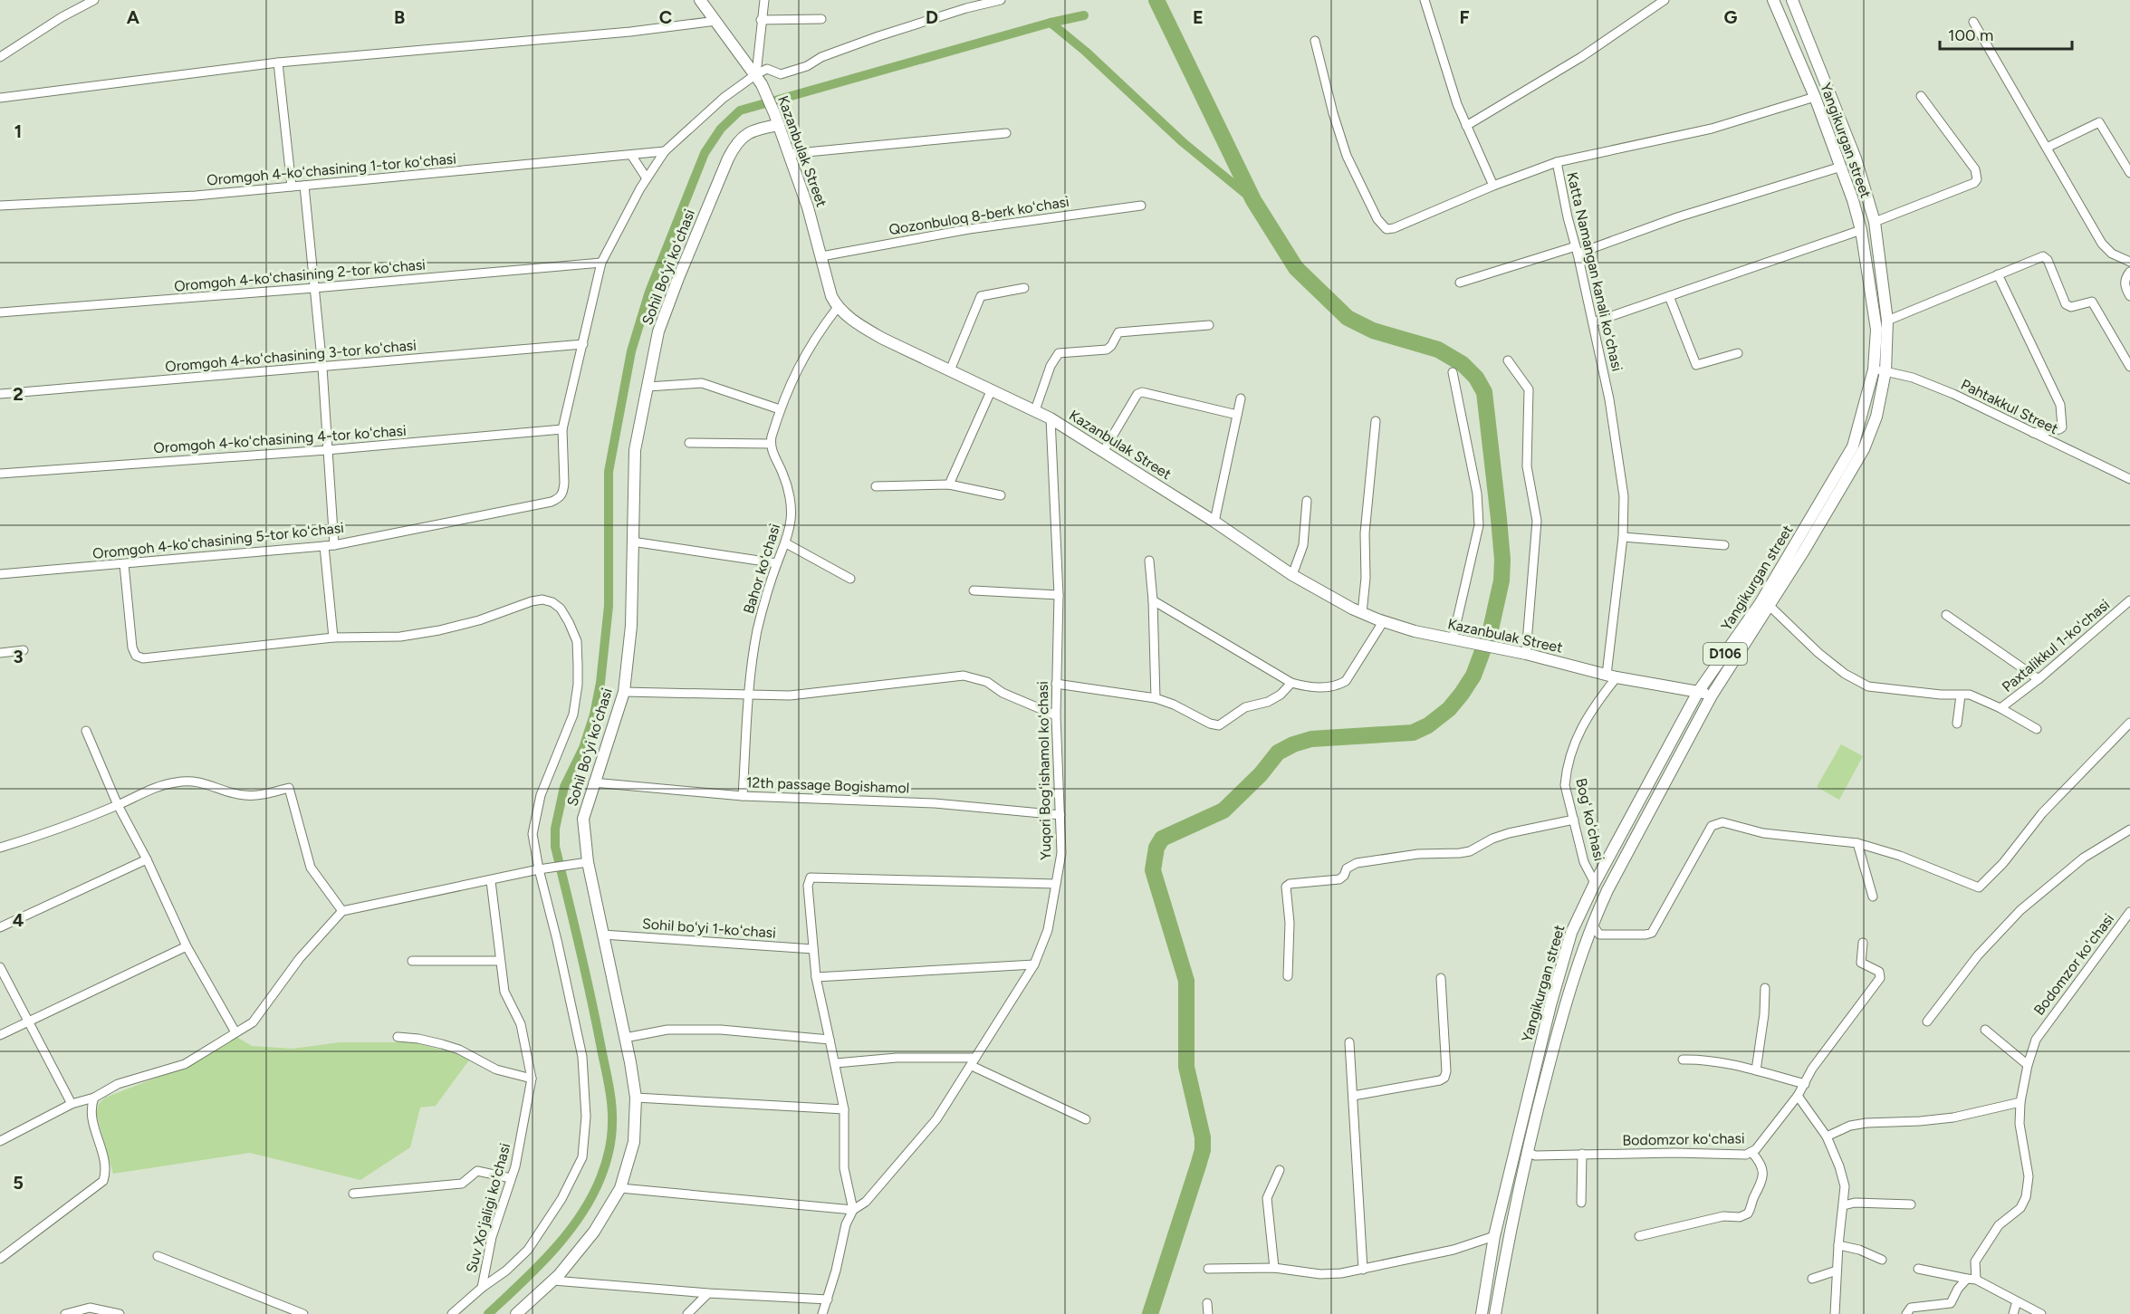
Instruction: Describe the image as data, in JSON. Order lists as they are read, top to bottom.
{
  "streets": {
    "main road": [
      "Yangikurgan street",
      "Kazanbulak Street",
      "Sohil Boʻyi koʻchasi",
      "D106"
    ],
    "street": [
      "Oromgoh 4-koʻchasining 1-tor koʻchasi",
      "Qozonbuloq 8-berk koʻchasi",
      "Katta Namangan kanali koʻchasi",
      "Oromgoh 4-koʻchasining 2-tor koʻchasi",
      "Oromgoh 4-koʻchasining 3-tor koʻchasi",
      "Pahtakkul Street",
      "Oromgoh 4-koʻchasining 4-tor koʻchasi",
      "Oromgoh 4-koʻchasining 5-tor koʻchasi",
      "Bahor koʻchasi",
      "Paxtalikkul 1-koʻchasi",
      "Yuqori Bogʻishamol koʻchasi",
      "12th passage Bogishamol",
      "Bogʻ koʻchasi",
      "Sohil boʻyi 1-koʻchasi",
      "Bodomzor koʻchasi",
      "Suv Xoʻjaligi koʻchasi"
    ]
  },
  "crossings": [
    ["Yangikurgan street", "Kazanbulak Street"],
    ["Yangikurgan street", "Pahtakkul Street"],
    ["Yangikurgan street", "Paxtalikkul 1-koʻchasi"],
    ["Yangikurgan street", "Bogʻ koʻchasi"],
    ["Yangikurgan street", "Bodomzor koʻchasi"],
    ["Kazanbulak Street", "Qozonbuloq 8-berk koʻchasi"],
    ["Kazanbulak Street", "Sohil Boʻyi koʻchasi"],
    ["Kazanbulak Street", "Katta Namangan kanali koʻchasi"],
    ["Kazanbulak Street", "Oromgoh 4-koʻchasining 5-tor koʻchasi"],
    ["Kazanbulak Street", "Yuqori Bogʻishamol koʻchasi"],
    ["Kazanbulak Street", "Bogʻ koʻchasi"],
    ["Oromgoh 4-koʻchasining 1-tor koʻchasi", "Oromgoh 4-koʻchasining 5-tor koʻchasi"],
    ["Sohil Boʻyi koʻchasi", "12th passage Bogishamol"],
    ["Sohil Boʻyi koʻchasi", "Sohil boʻyi 1-koʻchasi"],
    ["Katta Namangan kanali koʻchasi", "Bogʻ koʻchasi"],
    ["Oromgoh 4-koʻchasining 2-tor koʻchasi", "Oromgoh 4-koʻchasining 5-tor koʻchasi"],
    ["Oromgoh 4-koʻchasining 3-tor koʻchasi", "Oromgoh 4-koʻchasining 5-tor koʻchasi"],
    ["Oromgoh 4-koʻchasining 4-tor koʻchasi", "Oromgoh 4-koʻchasining 5-tor koʻchasi"],
    ["Bahor koʻchasi", "12th passage Bogishamol"],
    ["Yuqori Bogʻishamol koʻchasi", "12th passage Bogishamol"]
  ],
  "scale_bar": "100 m",
  "grid": {
    "columns": [
      "A",
      "B",
      "C",
      "D",
      "E",
      "F",
      "G"
    ],
    "rows": [
      "1",
      "2",
      "3",
      "4",
      "5"
    ]
  }
}
